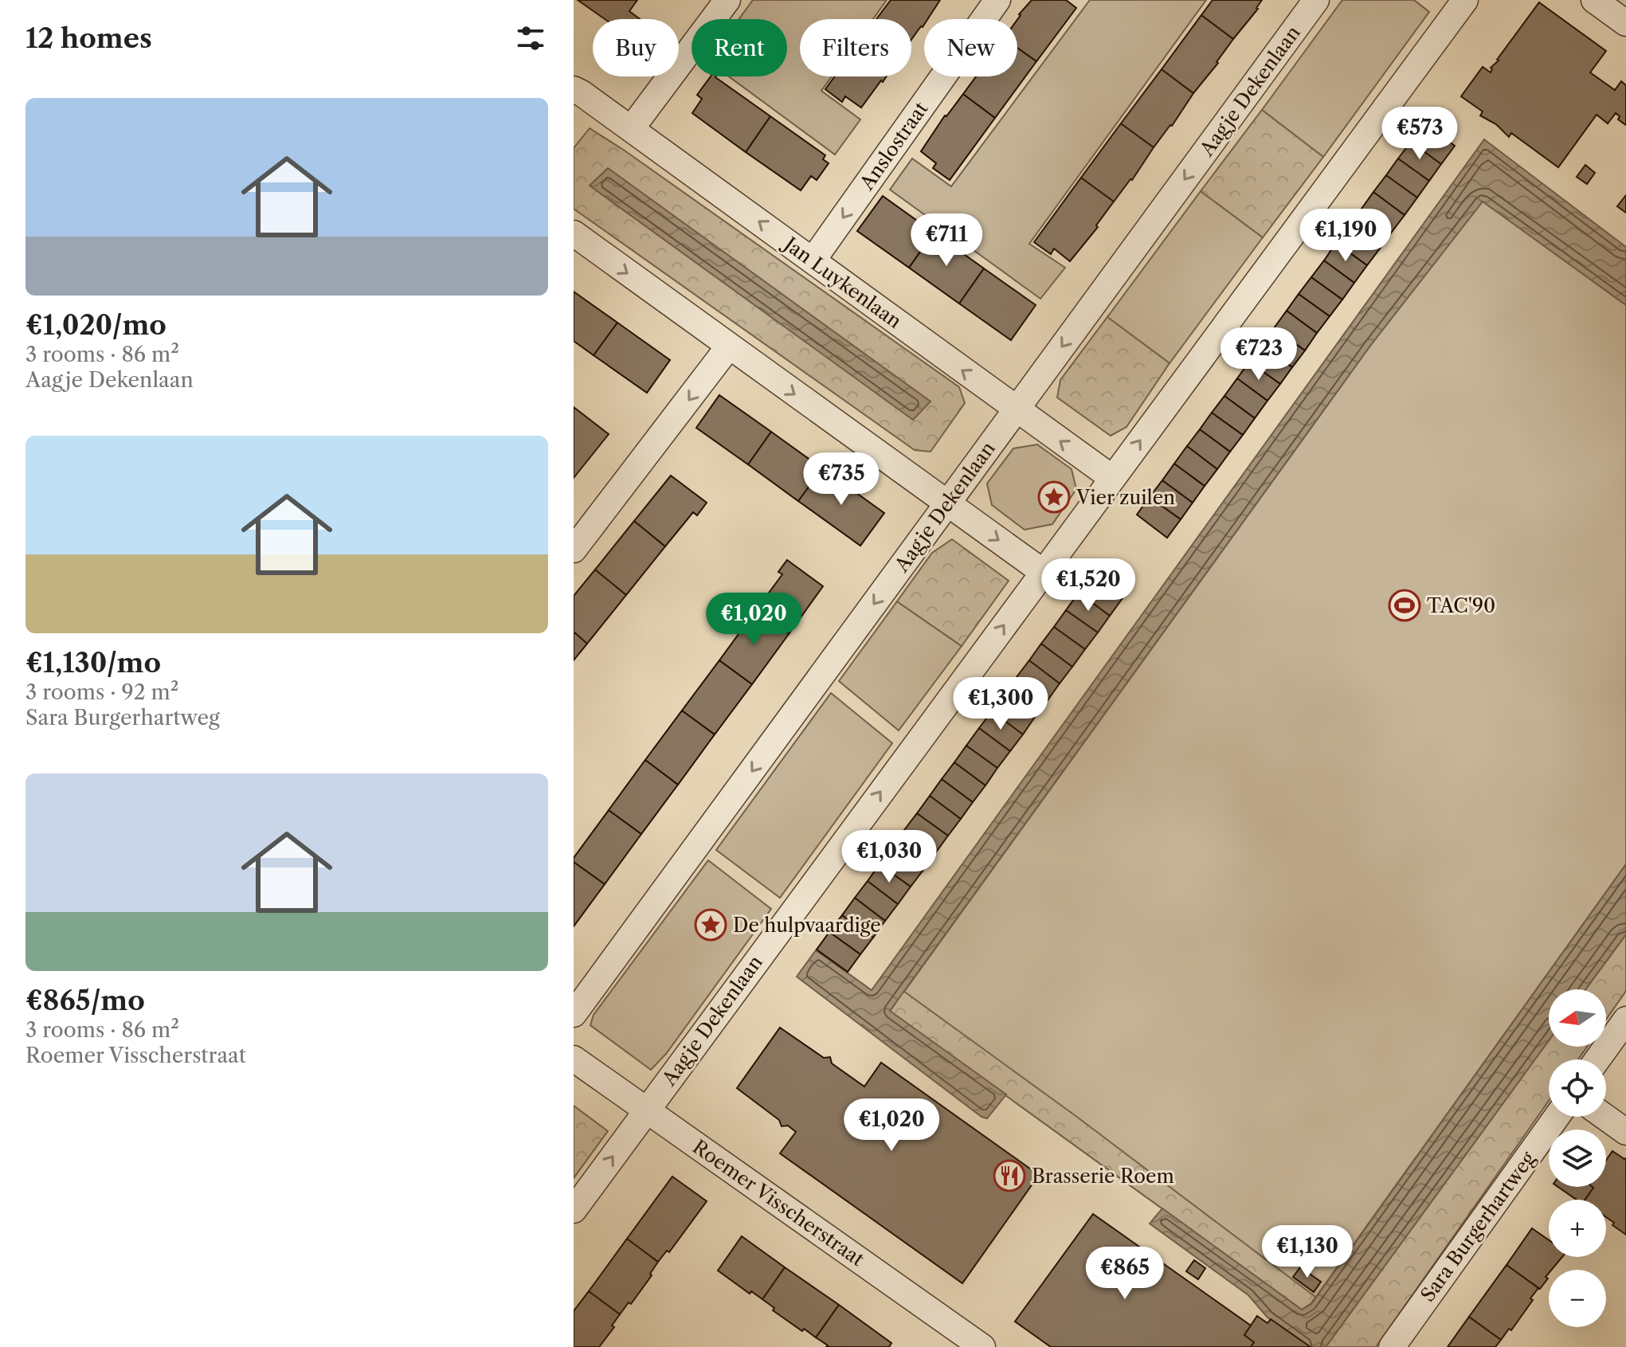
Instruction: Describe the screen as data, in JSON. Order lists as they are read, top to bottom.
{
  "streets": {
    "street": [
      "Aagje Dekenlaan",
      "Anslostraat",
      "Jan Luykenlaan",
      "Roemer Visscherstraat",
      "Sara Burgerhartweg"
    ]
  },
  "crossings": [
    ["Aagje Dekenlaan", "Jan Luykenlaan"],
    ["Aagje Dekenlaan", "Roemer Visscherstraat"],
    ["Anslostraat", "Jan Luykenlaan"]
  ],
  "places": {
    "place": ["Vier zuilen", "De hulpvaardige"],
    "sports": ["TAC'90"],
    "restaurant": ["Brasserie Roem"]
  },
  "north": "left",
  "page": {
    "heading": "12 homes",
    "chip": [
      "Buy",
      "Rent",
      "Filters",
      "New"
    ],
    "list": [
      {
        "name": "€1,020/mo",
        "note": "3 rooms · 86 m² · Aagje Dekenlaan"
      },
      {
        "name": "€1,130/mo",
        "note": "3 rooms · 92 m² · Sara Burgerhartweg"
      },
      {
        "name": "€865/mo",
        "note": "3 rooms · 86 m² · Roemer Visscherstraat"
      }
    ],
    "price": [
      "€573",
      "€1,190",
      "€711",
      "€723",
      "€735",
      "€1,520",
      "€1,020",
      "€1,300",
      "€1,030",
      "€1,020",
      "€1,130",
      "€865"
    ],
    "map_buttons": ["+", "−"]
  }
}
